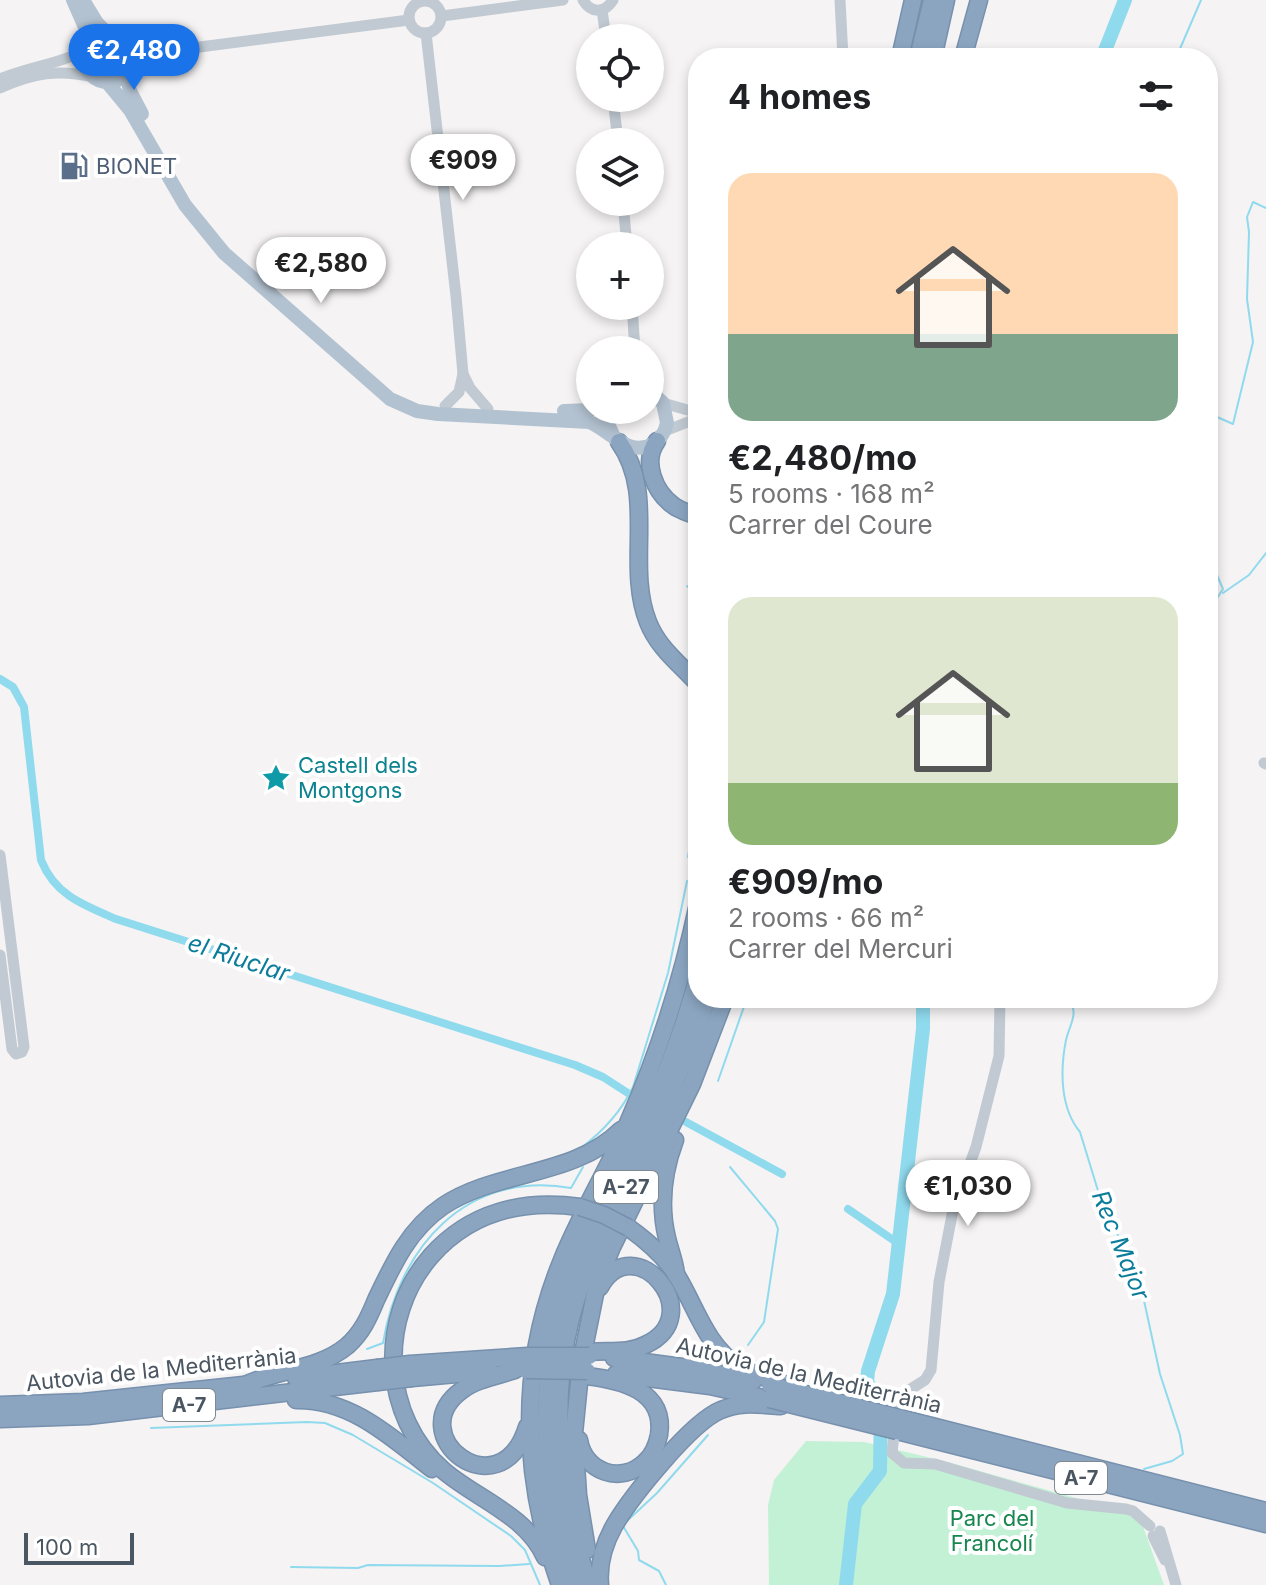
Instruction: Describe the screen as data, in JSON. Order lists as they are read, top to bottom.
{
  "streets": {
    "highway": ["A-27", "Autovia de la Mediterrània", "A-7"]
  },
  "crossings": [
    ["A-27", "Autovia de la Mediterrània"]
  ],
  "water": ["el Riuclar", "Rec Major"],
  "parks": ["Parc del Francolí"],
  "places": {
    "fuel station": ["BIONET"],
    "place": ["Castell dels Montgons"]
  },
  "scale_bar": "100 m",
  "page": {
    "map_buttons": ["+", "−"],
    "price": [
      "€2,480",
      "€909",
      "€2,580",
      "€1,030"
    ],
    "heading": "4 homes",
    "list": [
      {
        "name": "€2,480/mo",
        "note": "5 rooms · 168 m² · Carrer del Coure"
      },
      {
        "name": "€909/mo",
        "note": "2 rooms · 66 m² · Carrer del Mercuri"
      }
    ],
    "scale": "100 m"
  }
}
